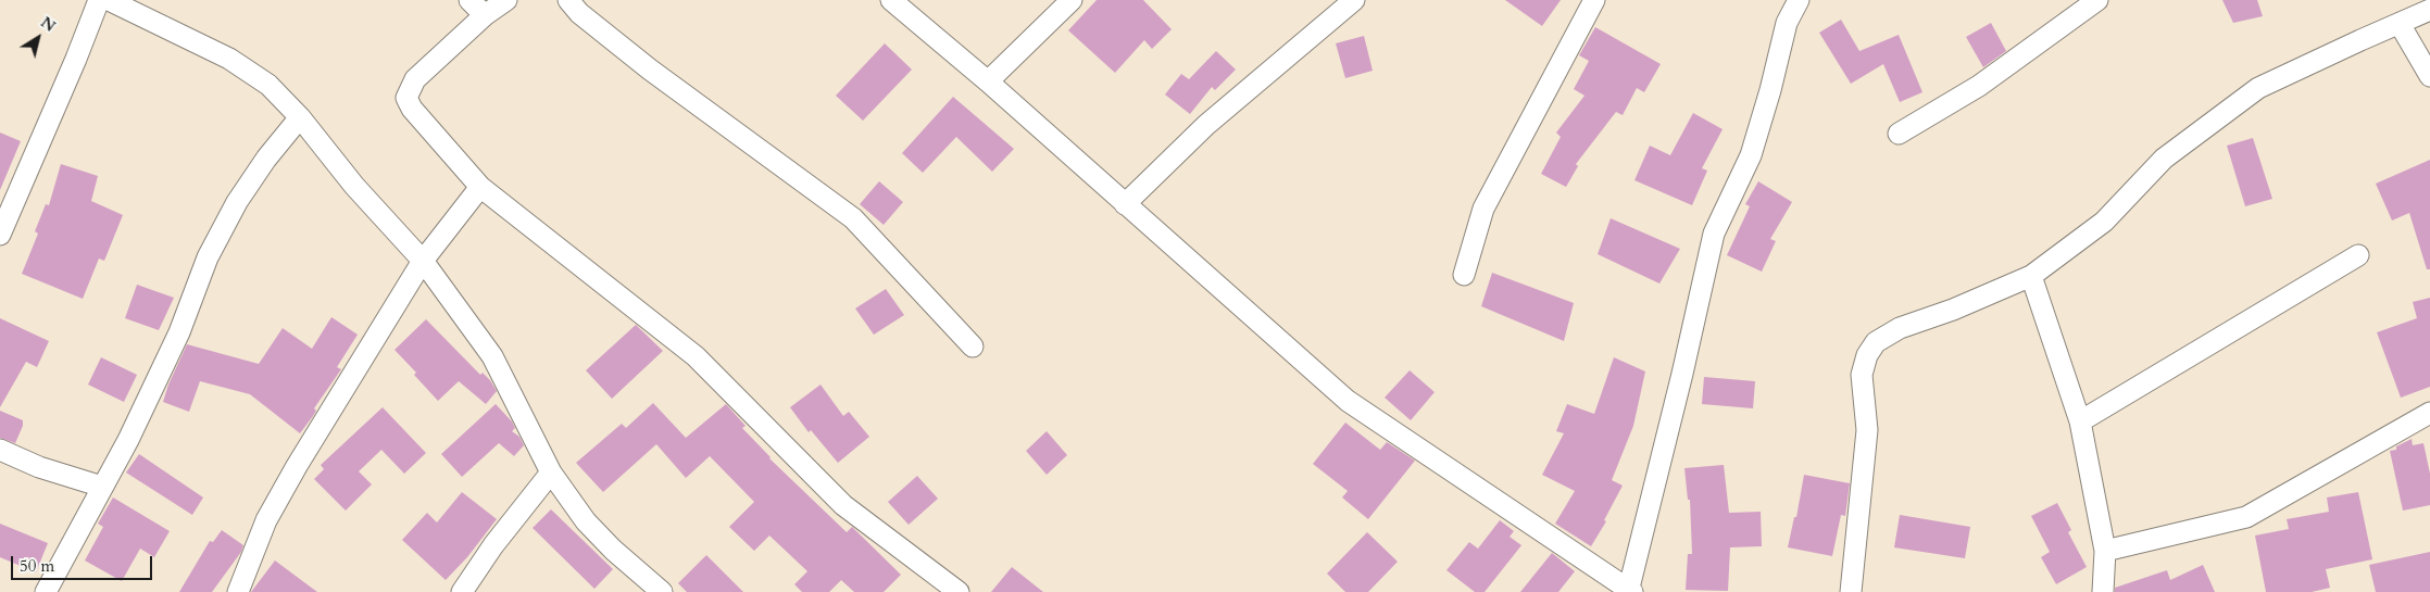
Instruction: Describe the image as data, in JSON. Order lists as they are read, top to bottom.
{
  "scale_bar": "50 m",
  "north": "top right"
}
